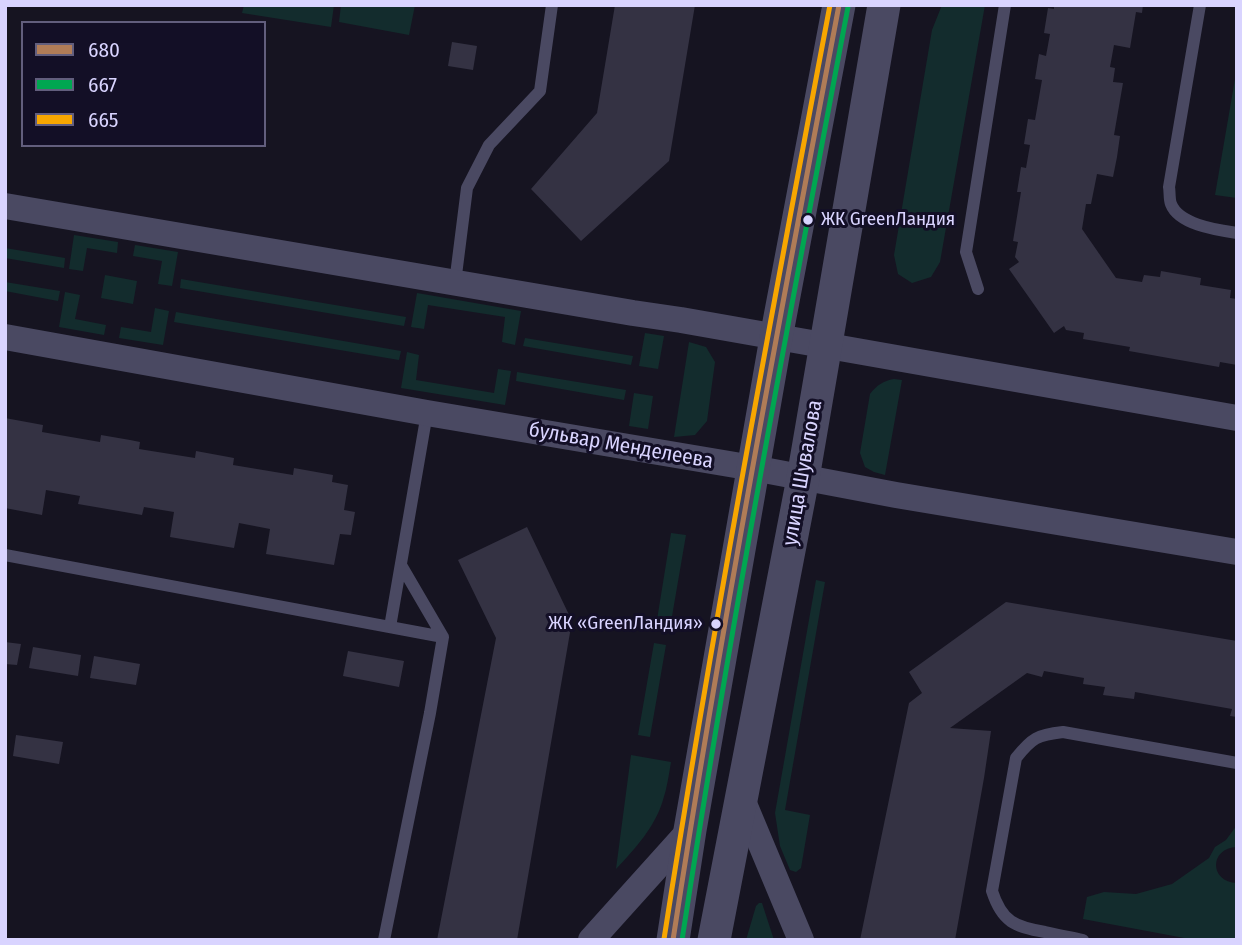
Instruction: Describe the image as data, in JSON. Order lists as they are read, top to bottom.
{
  "streets": {
    "street": ["бульвар Менделеева", "улица Шувалова"]
  },
  "crossings": [
    ["бульвар Менделеева", "улица Шувалова"]
  ],
  "places": ["ЖК GreenЛандия", "ЖК «GreenЛандия»"],
  "lines": ["transit line 680", "transit line 665", "transit line 667"],
  "legend": ["680", "667", "665"]
}
